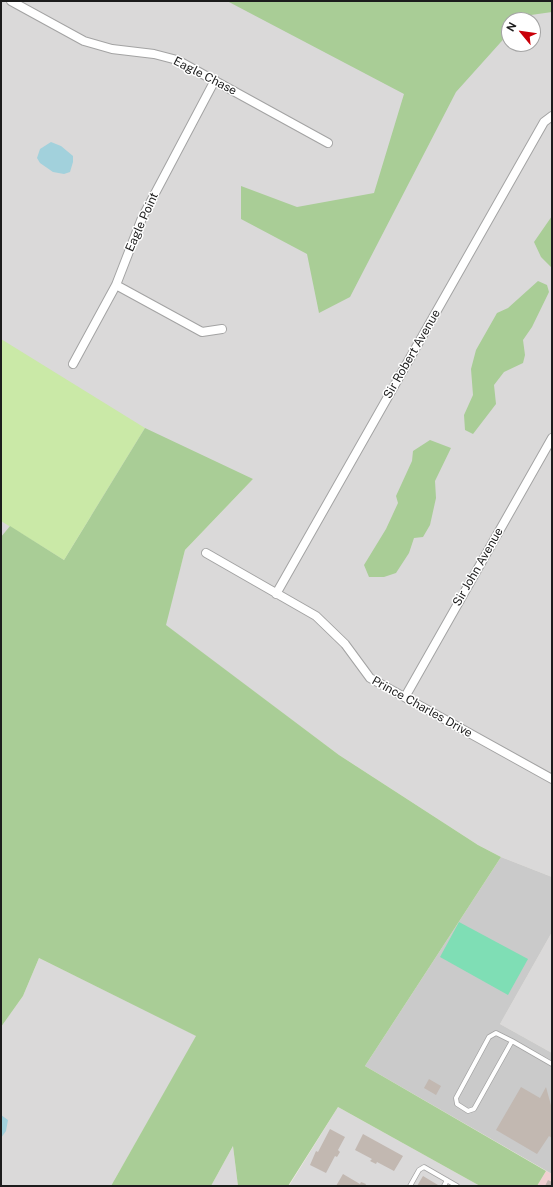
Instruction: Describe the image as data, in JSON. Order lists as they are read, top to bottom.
{
  "streets": {
    "street": [
      "Eagle Chase",
      "Eagle Point",
      "Sir Robert Avenue",
      "Sir John Avenue",
      "Prince Charles Drive"
    ]
  },
  "crossings": [
    ["Eagle Chase", "Eagle Point"],
    ["Sir Robert Avenue", "Prince Charles Drive"],
    ["Sir John Avenue", "Prince Charles Drive"]
  ],
  "north": "top left"
}
